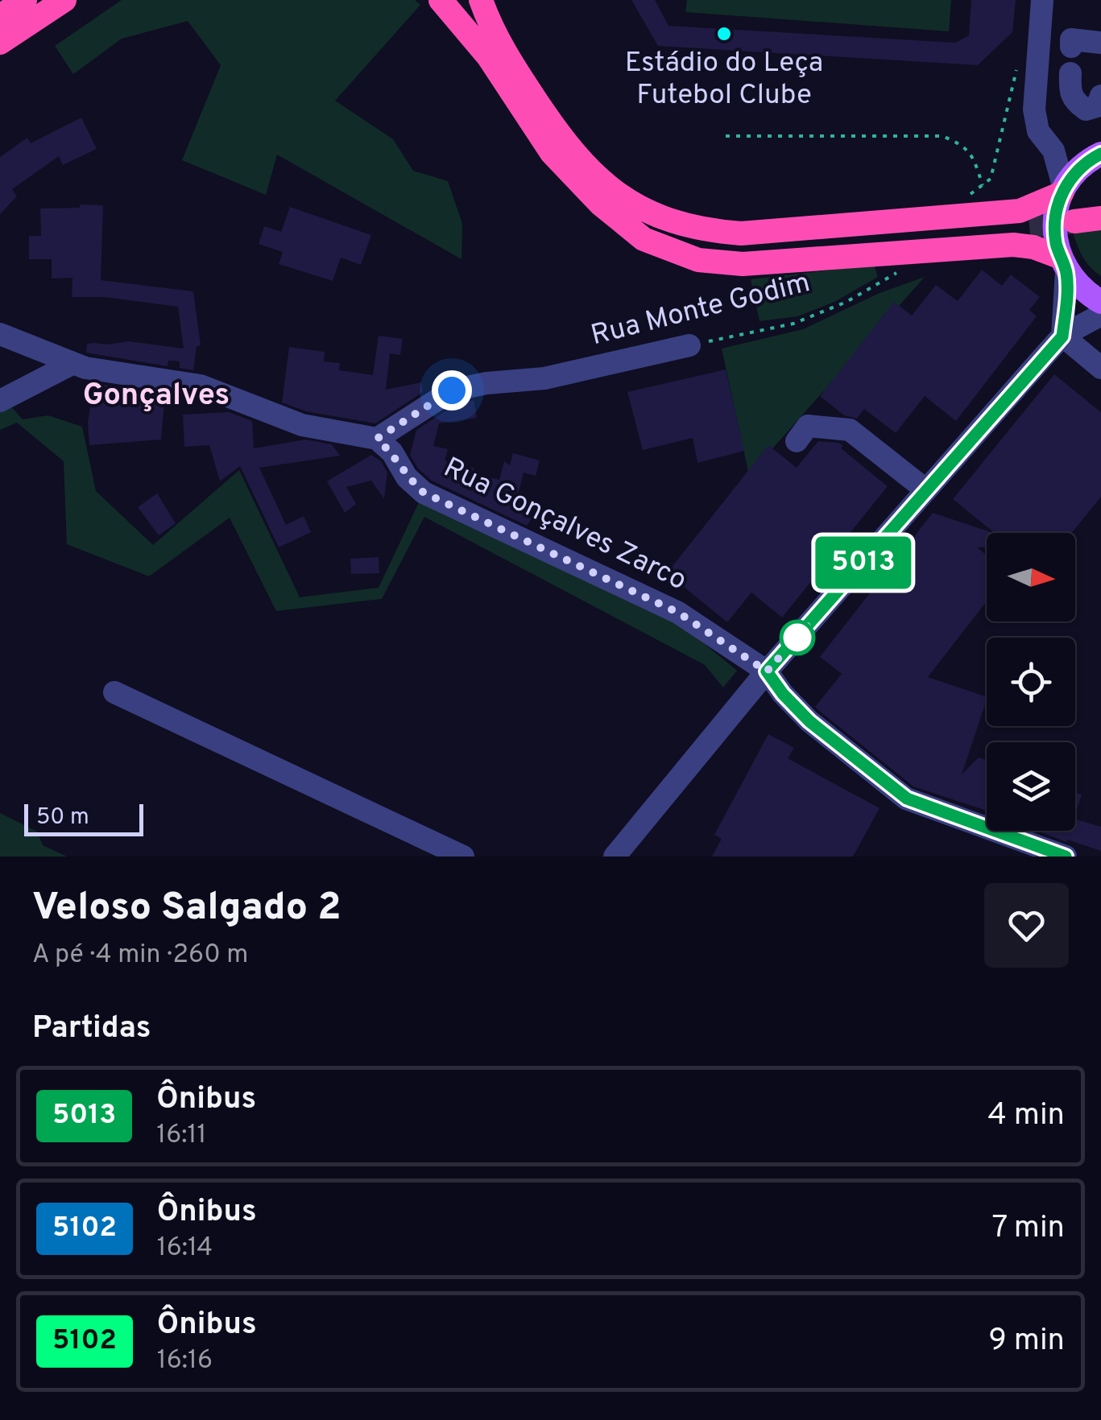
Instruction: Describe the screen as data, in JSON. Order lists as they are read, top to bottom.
{
  "streets": {
    "street": ["Rua Monte Godim", "Rua Gonçalves Zarco"]
  },
  "crossings": [
    ["Rua Monte Godim", "Rua Gonçalves Zarco"]
  ],
  "districts": ["Gonçalves"],
  "places": ["Estádio do Leça Futebol Clube"],
  "lines": ["bus line 5013"],
  "scale_bar": "50 m",
  "north": "right",
  "page": {
    "on_map": "5013",
    "scale": "50 m",
    "heading": [
      ["Veloso Salgado 2", "A pé · 4 min · 260 m"],
      "Partidas"
    ],
    "list": [
      {
        "mark": "5013",
        "name": "Ônibus",
        "note": "16:11",
        "value": "4 min"
      },
      {
        "mark": "5102",
        "name": "Ônibus",
        "note": "16:14",
        "value": "7 min"
      },
      {
        "mark": "5102",
        "name": "Ônibus",
        "note": "16:16",
        "value": "9 min"
      }
    ]
  }
}
